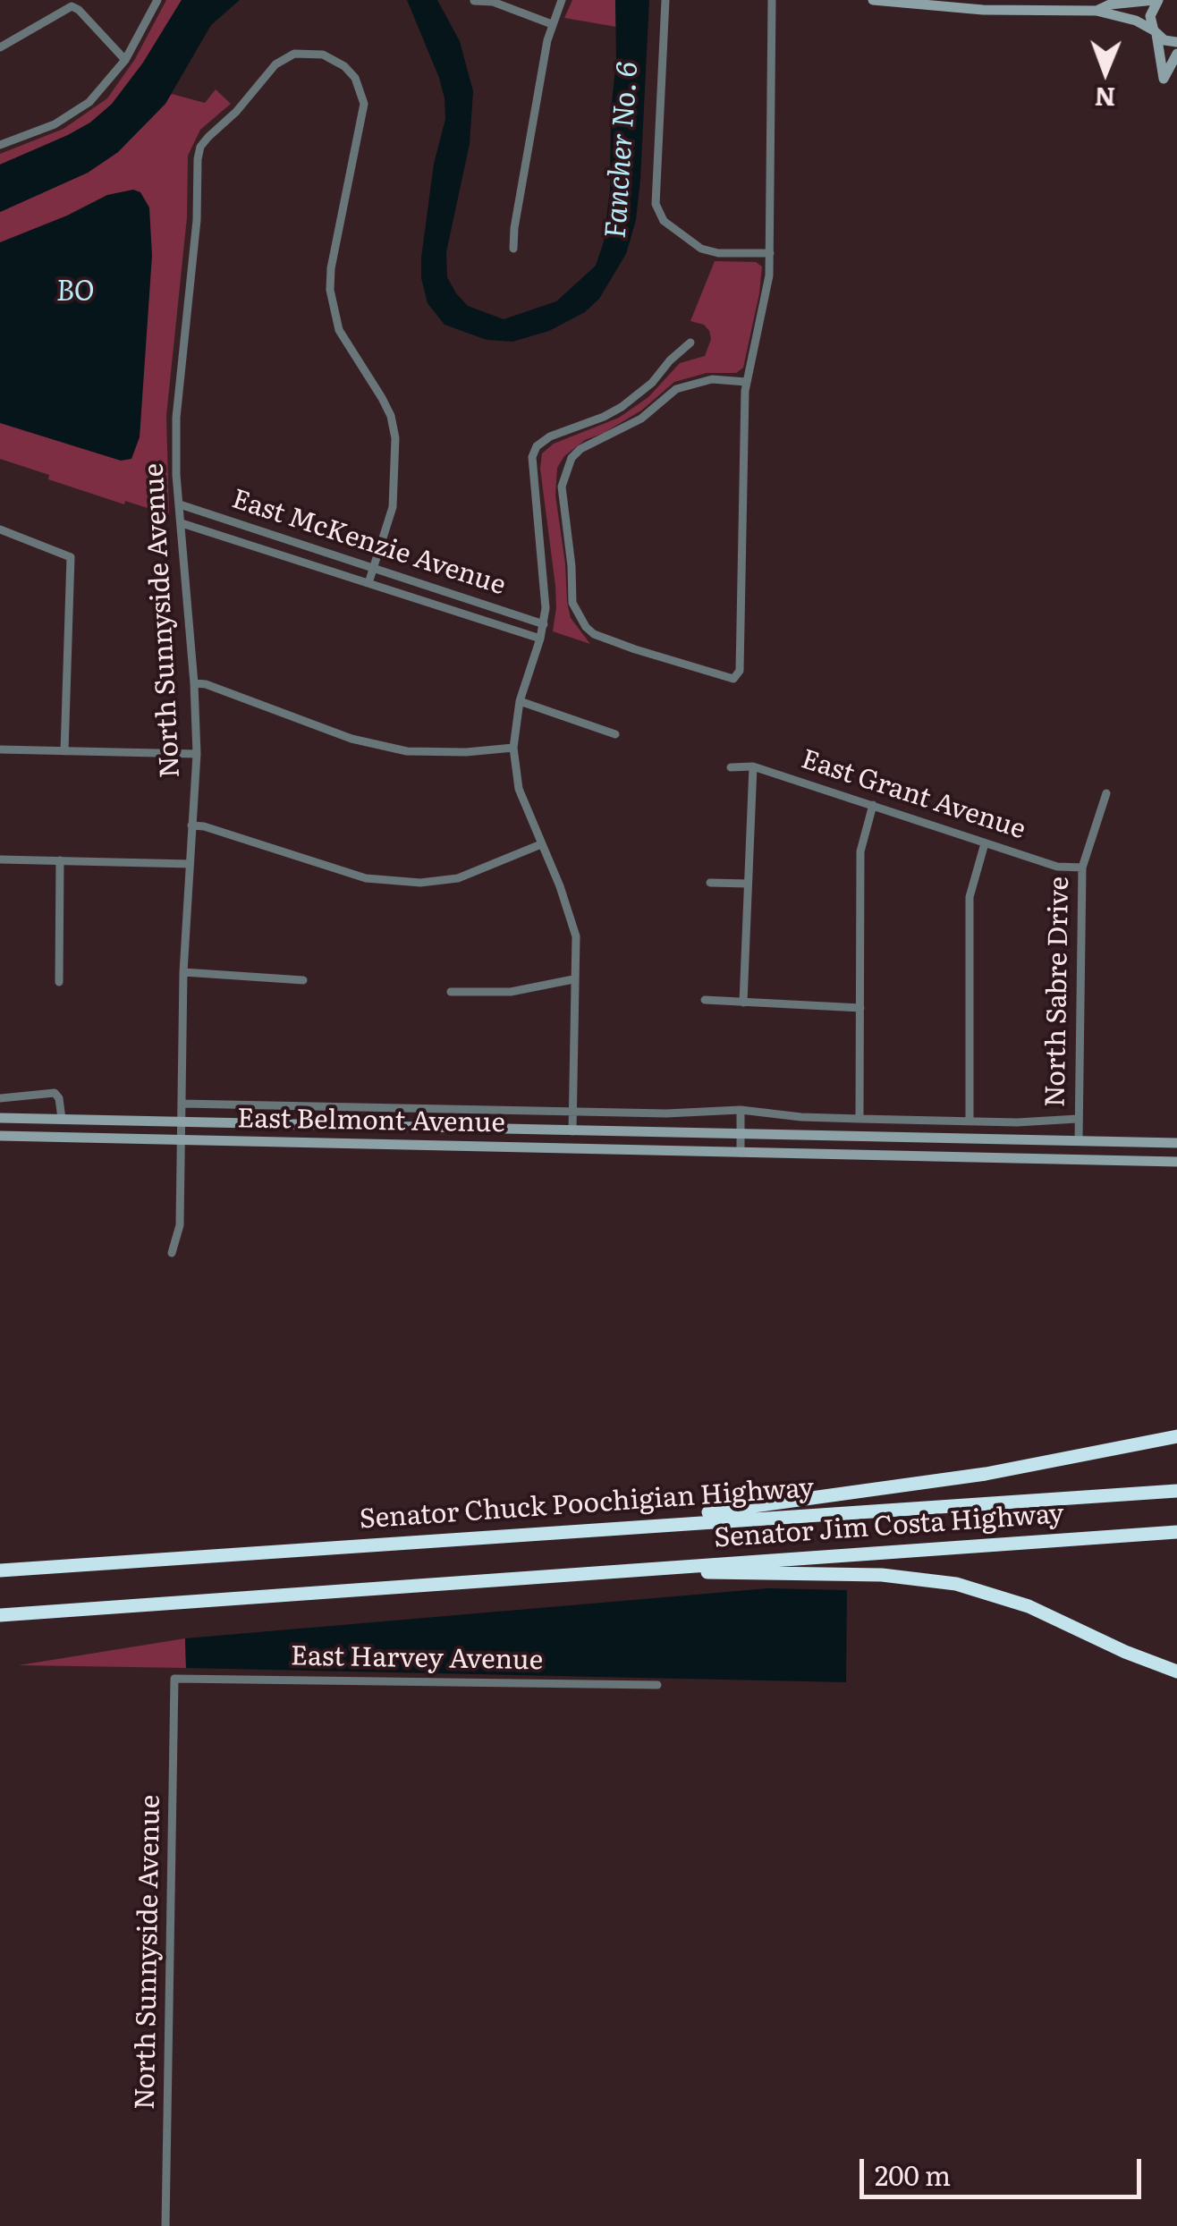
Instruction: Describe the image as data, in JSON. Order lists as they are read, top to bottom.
{
  "streets": {
    "highway": ["Senator Chuck Poochigian Highway", "Senator Jim Costa Highway"],
    "street": [
      "East McKenzie Avenue",
      "North Sunnyside Avenue",
      "East Grant Avenue",
      "North Sabre Drive",
      "East Belmont Avenue",
      "East Harvey Avenue"
    ]
  },
  "crossings": [
    ["East McKenzie Avenue", "North Sunnyside Avenue"],
    ["North Sunnyside Avenue", "East Belmont Avenue"],
    ["North Sunnyside Avenue", "East Harvey Avenue"],
    ["East Grant Avenue", "North Sabre Drive"],
    ["North Sabre Drive", "East Belmont Avenue"]
  ],
  "water": ["Fancher No. 6", "BO"],
  "scale_bar": "200 m",
  "north": "bottom"
}
